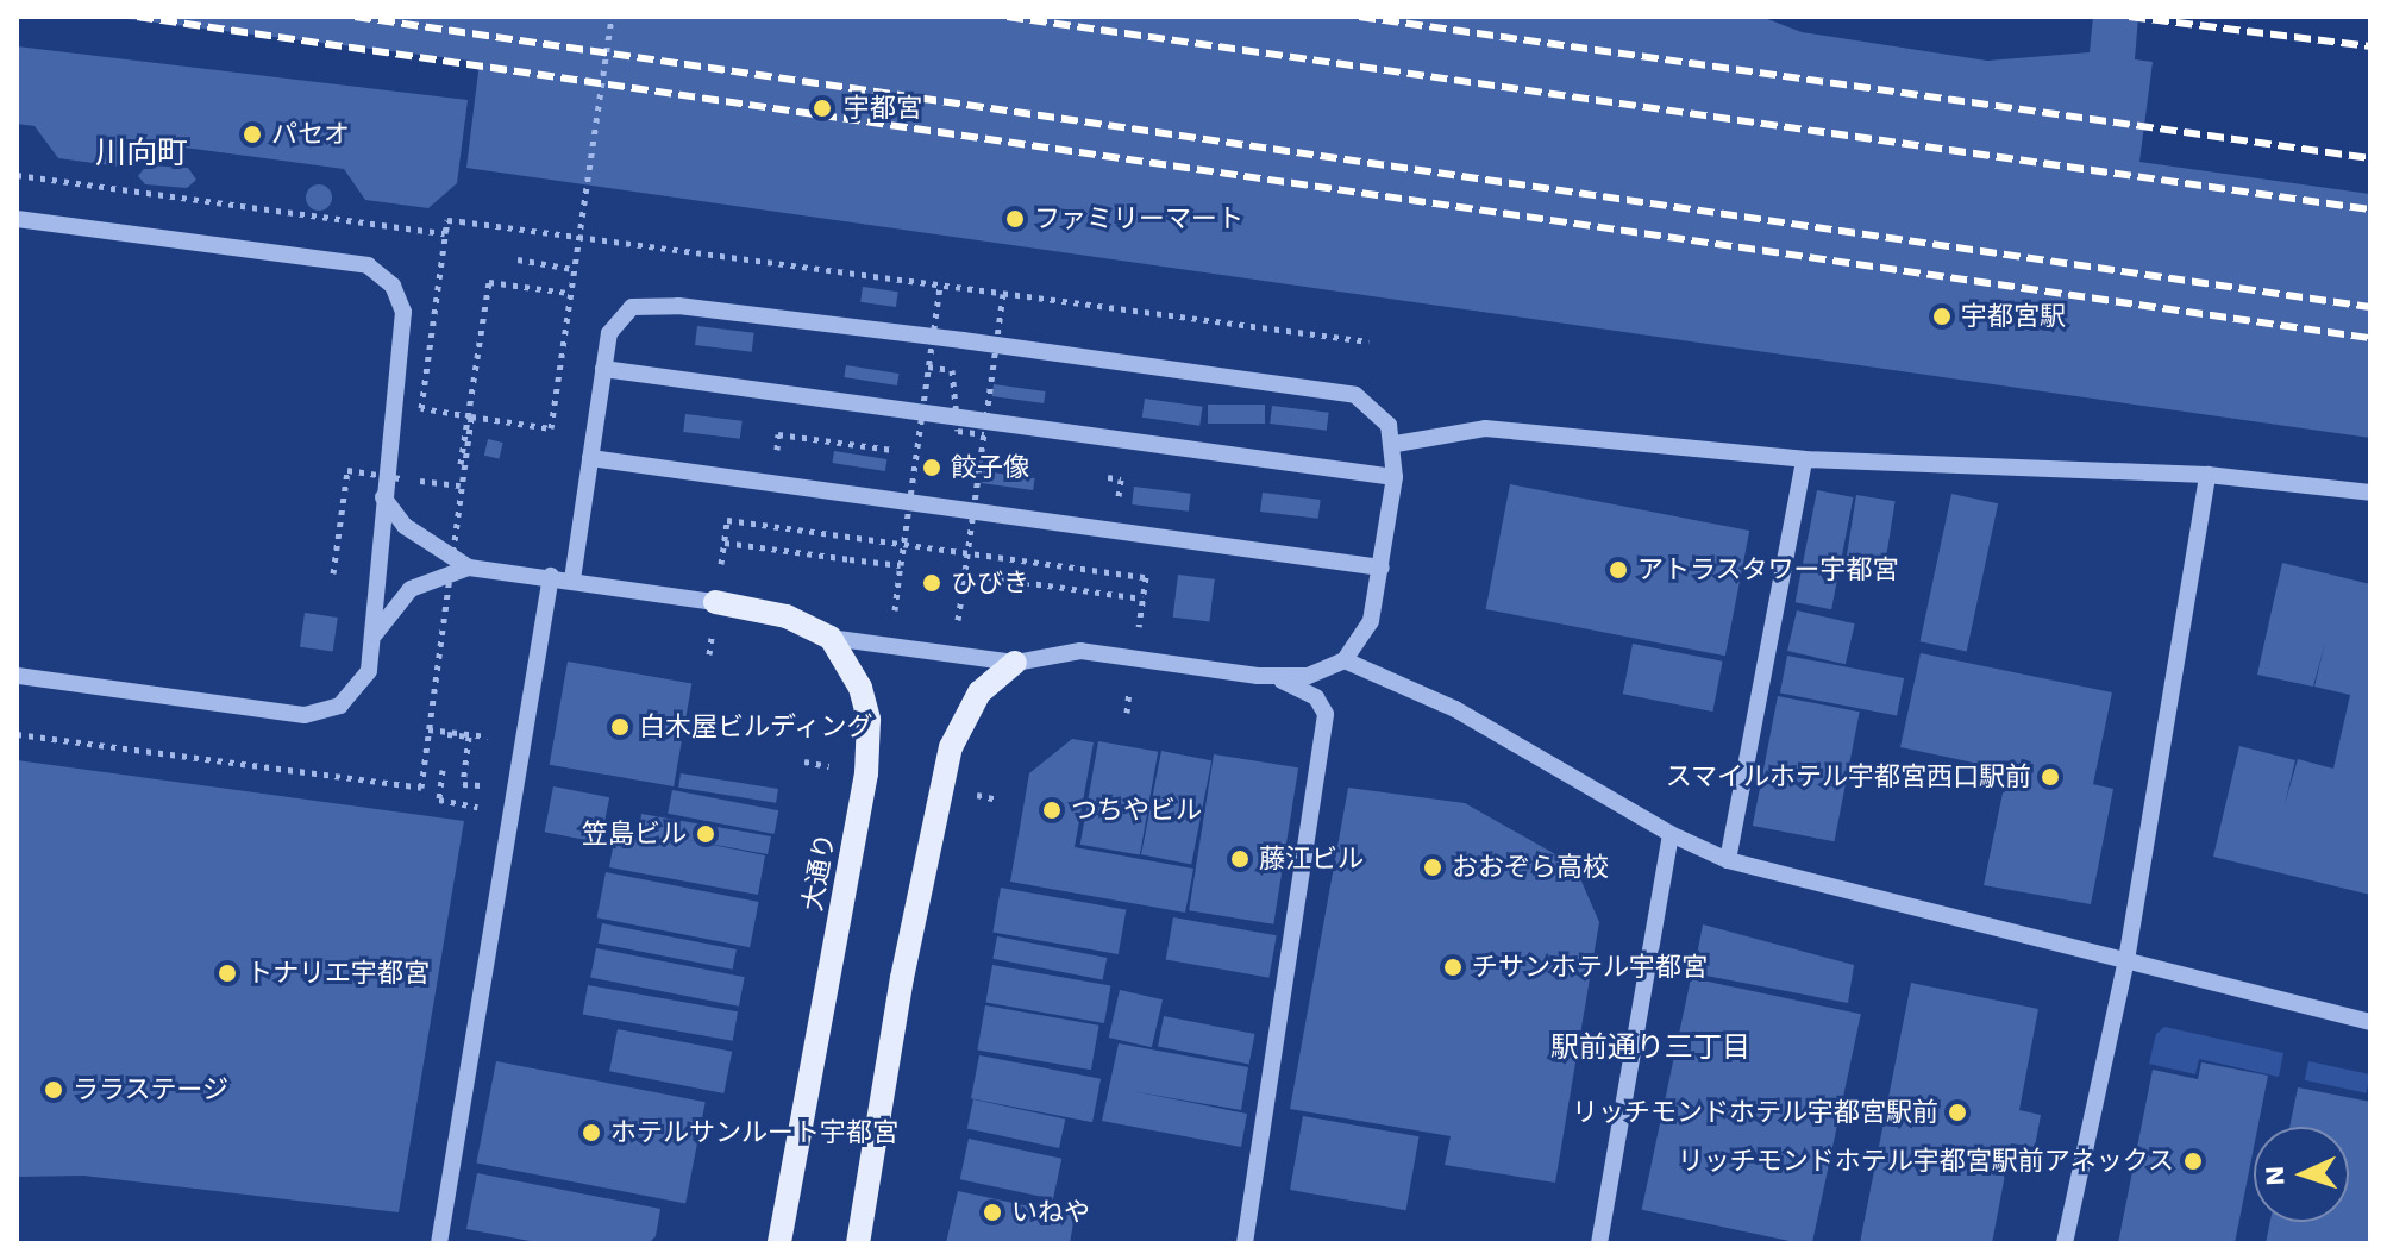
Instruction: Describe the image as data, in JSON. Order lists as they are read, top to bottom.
{
  "streets": {
    "main road": ["大通り"]
  },
  "districts": ["川向町", "駅前通り三丁目"],
  "places": [
    "宇都宮",
    "パセオ",
    "ファミリーマート",
    "宇都宮駅",
    "餃子像",
    "アトラスタワー宇都宮",
    "ひびき",
    "白木屋ビルディング",
    "スマイルホテル宇都宮西口駅前",
    "つちやビル",
    "笠島ビル",
    "藤江ビル",
    "おおぞら高校",
    "チサンホテル宇都宮",
    "トナリエ宇都宮",
    "ララステージ",
    "リッチモンドホテル宇都宮駅前",
    "ホテルサンルート宇都宮",
    "リッチモンドホテル宇都宮駅前アネックス",
    "いねや"
  ],
  "north": "left"
}
